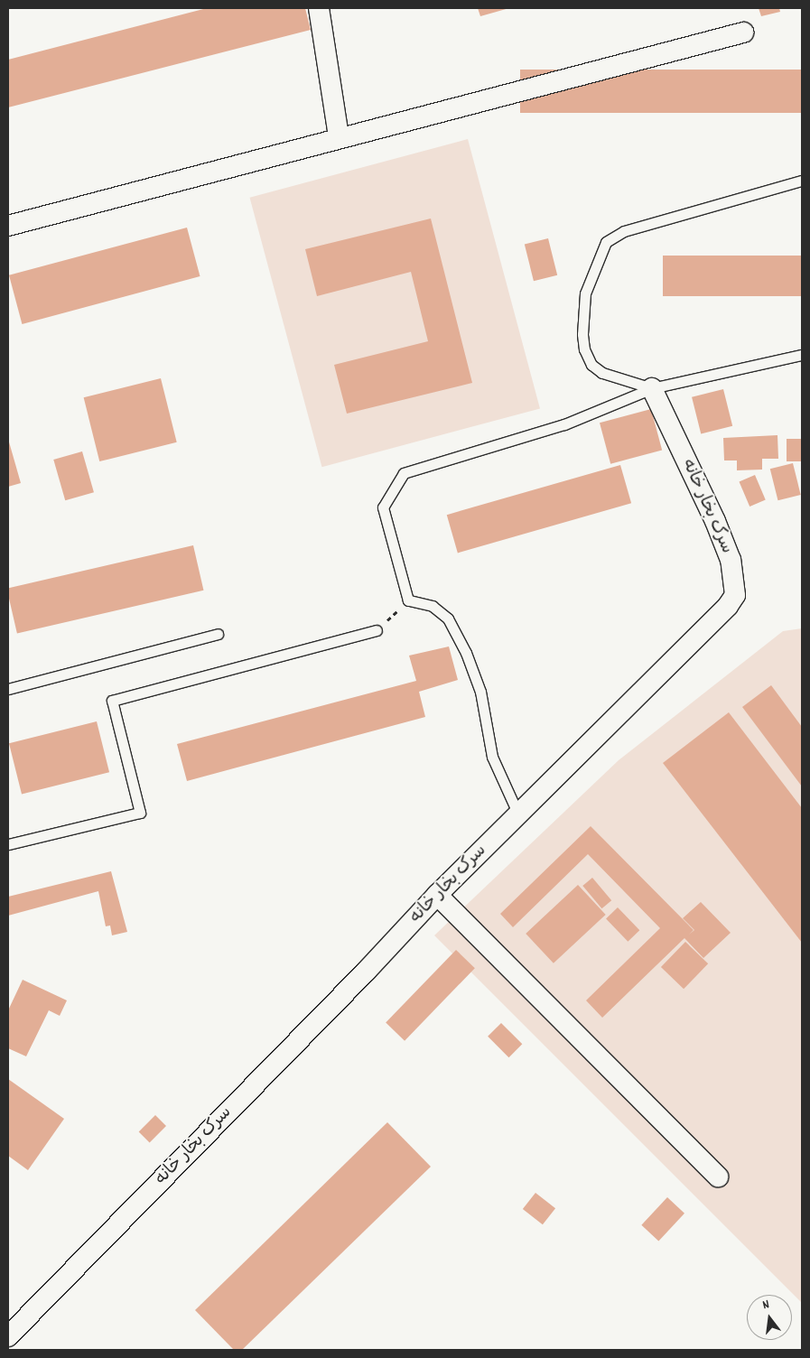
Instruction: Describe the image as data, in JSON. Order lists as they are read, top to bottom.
{
  "streets": {
    "street": ["سرک بخار خانه"]
  },
  "north": "top"
}
